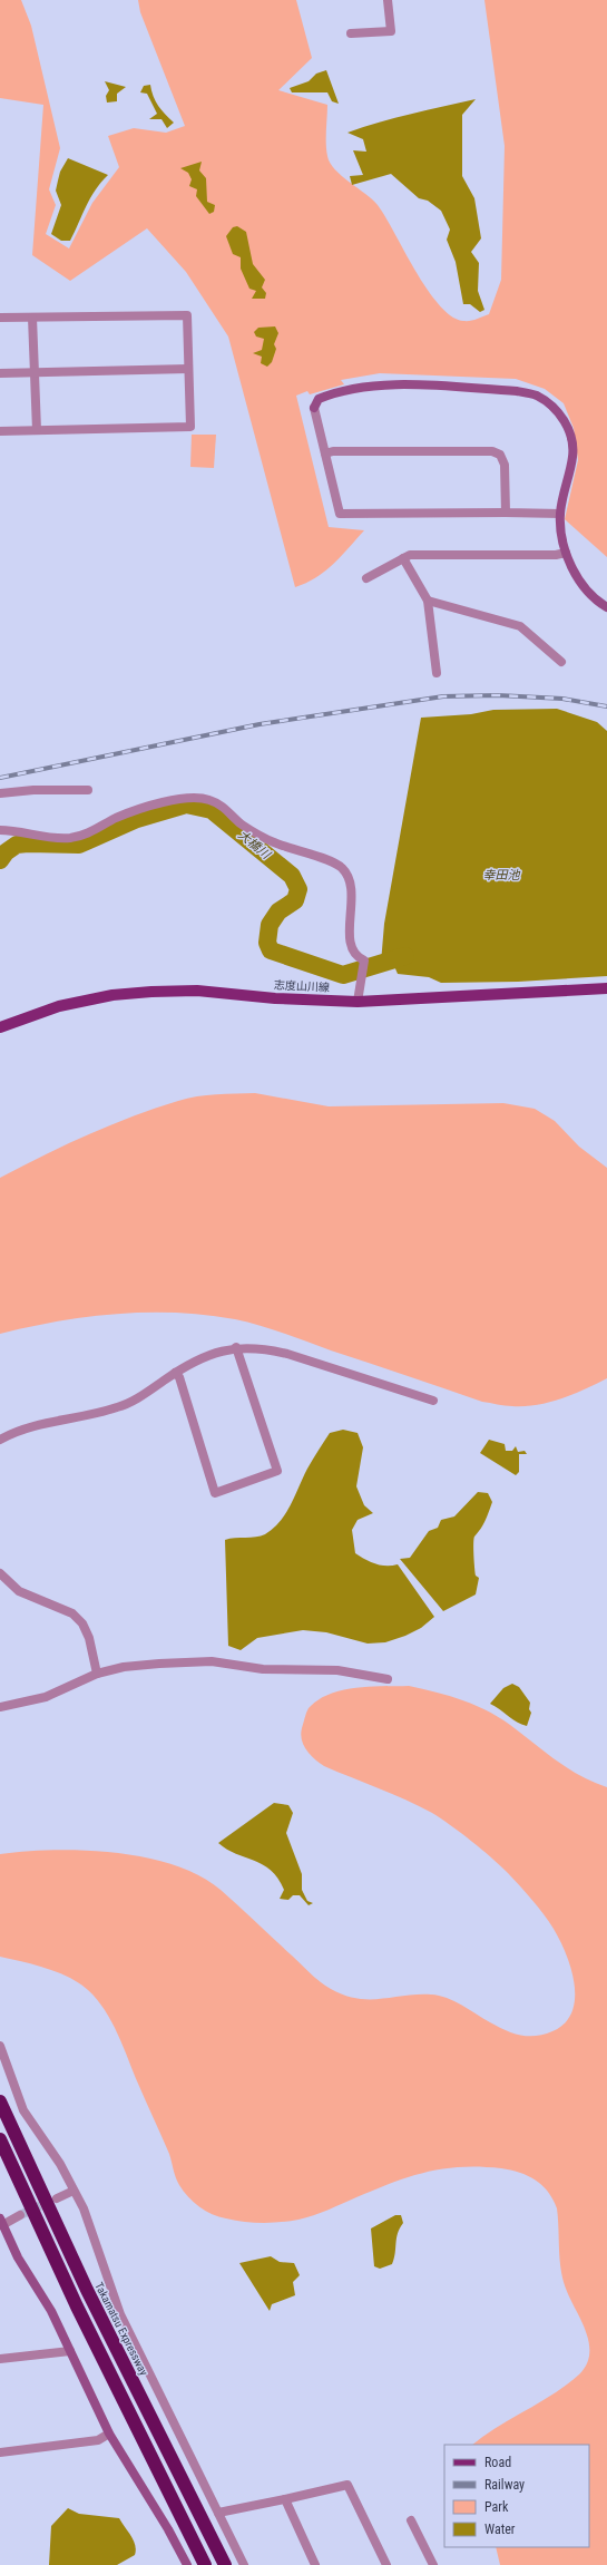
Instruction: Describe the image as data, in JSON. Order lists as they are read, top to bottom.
{
  "streets": {
    "highway": ["Takamatsu Expressway"],
    "main road": ["志度山川線"]
  },
  "water": ["大橋川", "幸田池"],
  "legend": [
    "Road",
    "Railway",
    "Park",
    "Water"
  ]
}
